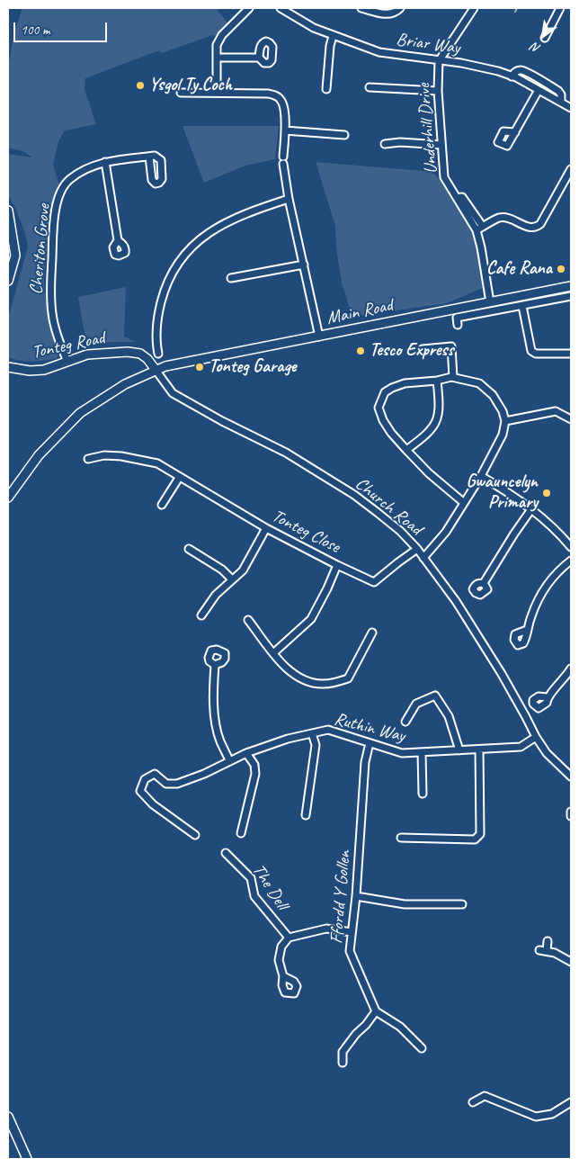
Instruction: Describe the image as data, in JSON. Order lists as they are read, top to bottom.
{
  "streets": {
    "main road": ["Main Road", "Tonteg Road"],
    "street": [
      "Briar Way",
      "Underhill Drive",
      "Cheriton Grove",
      "Church Road",
      "Tonteg Close",
      "Ruthin Way",
      "The Dell",
      "Ffordd Y Gollen"
    ]
  },
  "crossings": [
    ["Briar Way", "Underhill Drive"],
    ["Underhill Drive", "Main Road"],
    ["Cheriton Grove", "Tonteg Road"],
    ["Main Road", "Tonteg Road"],
    ["Main Road", "Church Road"],
    ["Tonteg Road", "Church Road"],
    ["Church Road", "Tonteg Close"],
    ["Church Road", "Ruthin Way"],
    ["Ruthin Way", "Ffordd Y Gollen"]
  ],
  "places": [
    "Ysgol Ty Coch",
    "Cafe Rana",
    "Tesco Express",
    "Tonteg Garage",
    "Gwauncelyn Primary"
  ],
  "scale_bar": "100 m",
  "north": "bottom left"
}
